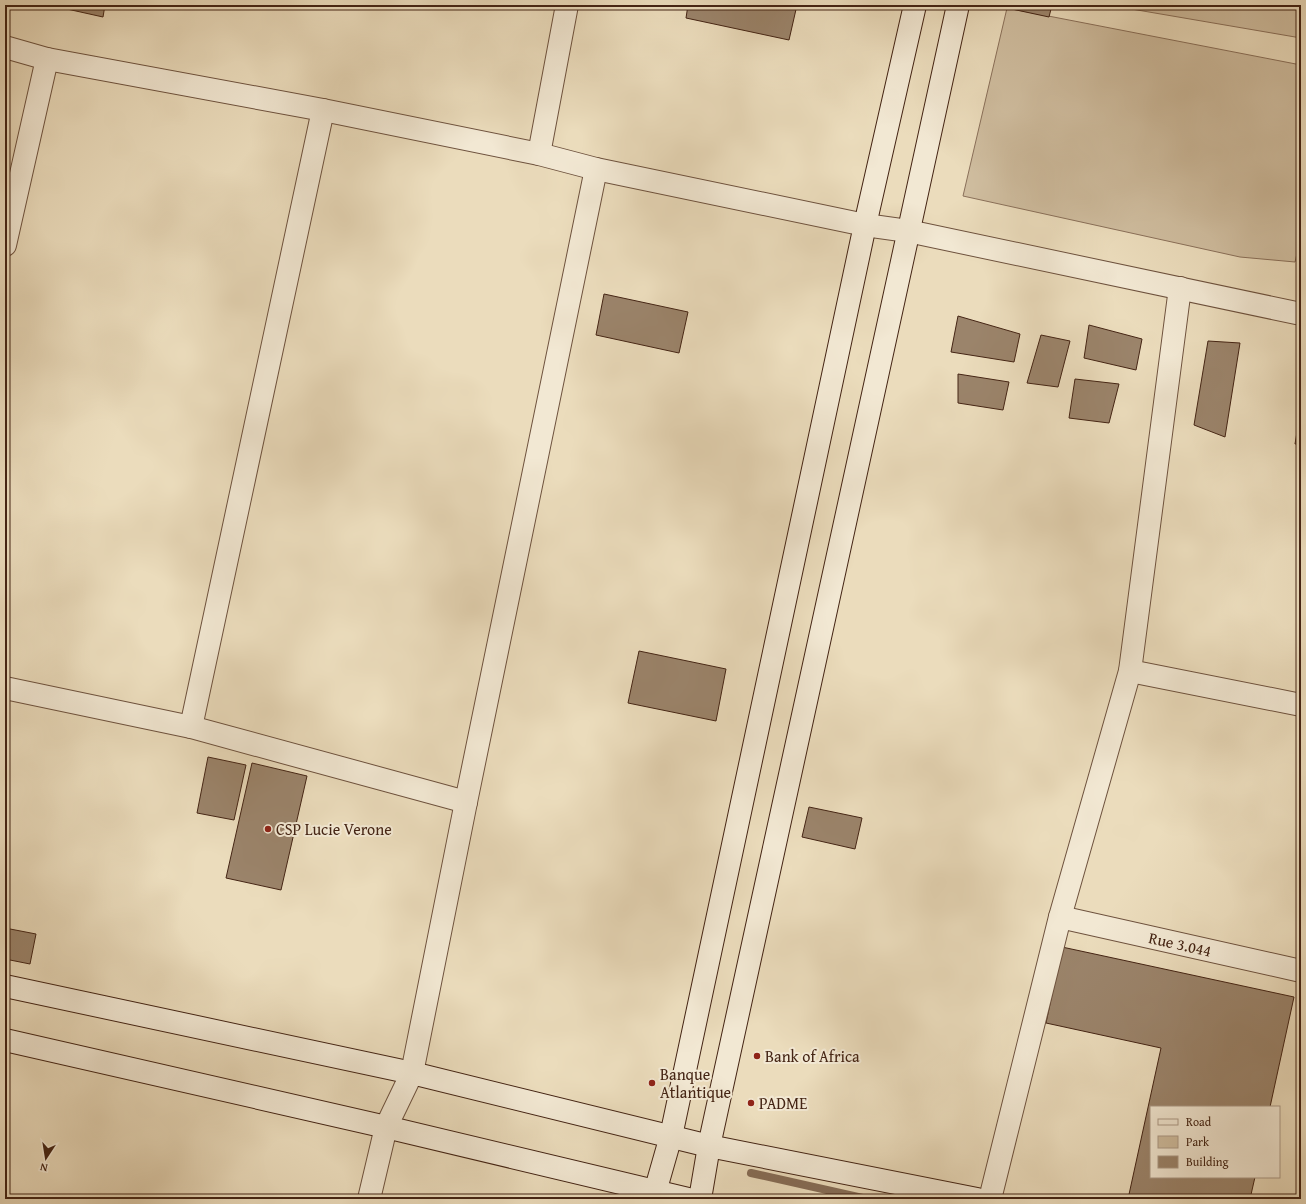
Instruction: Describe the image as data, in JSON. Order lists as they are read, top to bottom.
{
  "streets": {
    "street": ["Rue 3.044"]
  },
  "places": [
    "CSP Lucie Verone",
    "Bank of Africa",
    "Banque Atlantique",
    "PADME"
  ],
  "legend": ["Road", "Park", "Building"],
  "north": "bottom"
}
